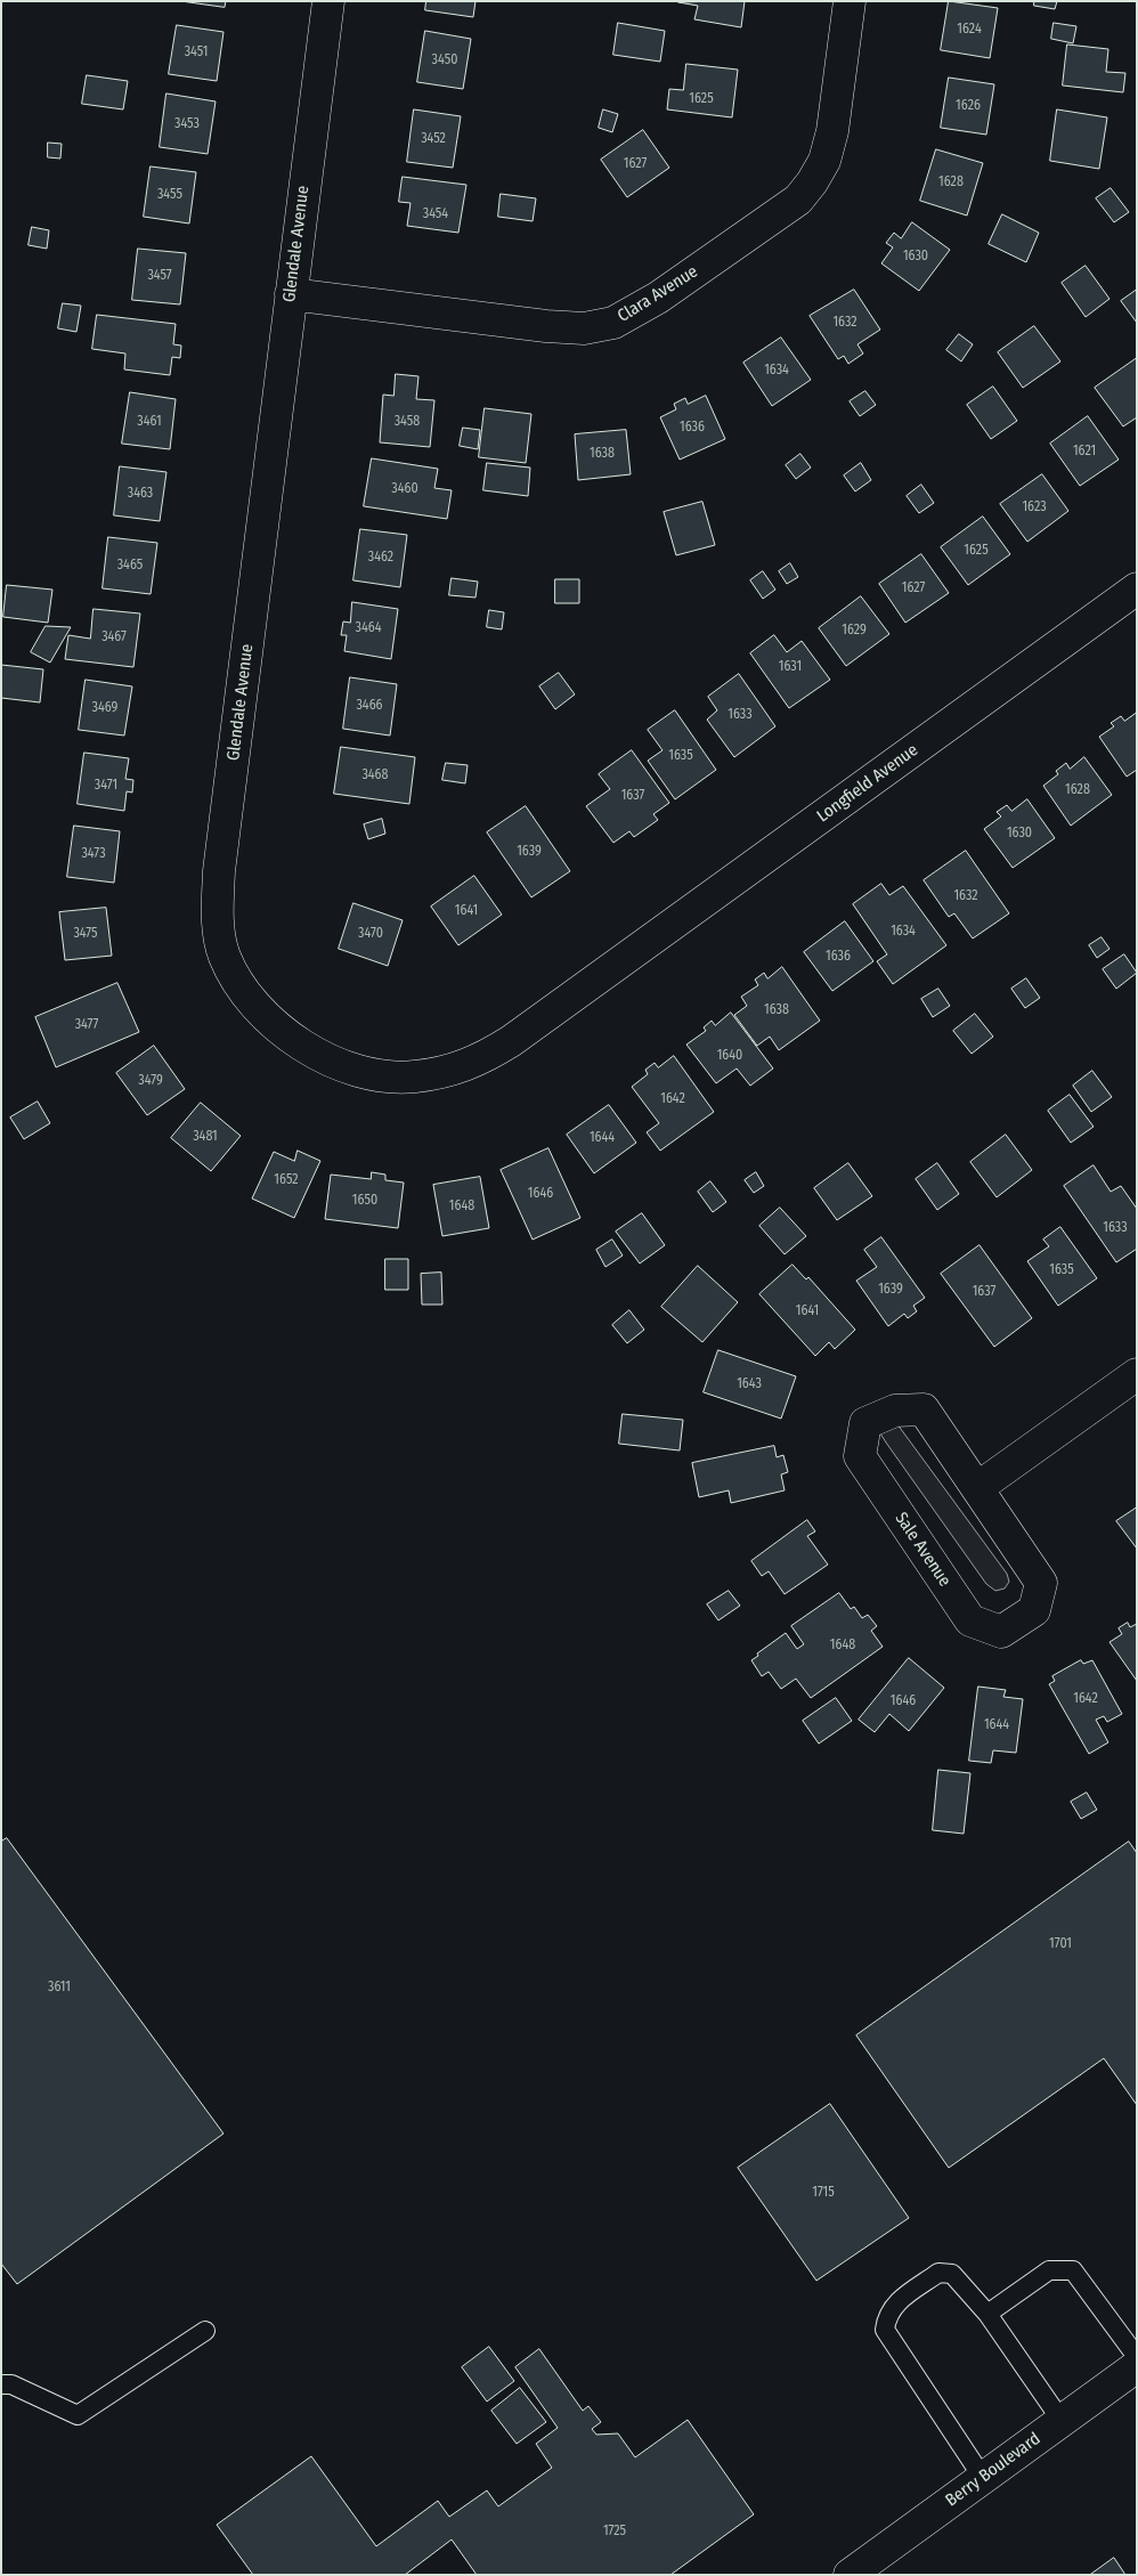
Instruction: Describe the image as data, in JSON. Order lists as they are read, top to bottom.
{
  "streets": {
    "street": [
      "Glendale Avenue",
      "Clara Avenue",
      "Longfield Avenue",
      "Sale Avenue",
      "Berry Boulevard"
    ]
  },
  "crossings": [
    ["Glendale Avenue", "Clara Avenue"],
    ["Glendale Avenue", "Longfield Avenue"]
  ],
  "house_numbers": [
    "1624",
    "3451",
    "3450",
    "1625",
    "1626",
    "3453",
    "3452",
    "1627",
    "1628",
    "3455",
    "3454",
    "1630",
    "3457",
    "1632",
    "1634",
    "3461",
    "3458",
    "1636",
    "1621",
    "1638",
    "3460",
    "3463",
    "1623",
    "1625",
    "3462",
    "3465",
    "1627",
    "3464",
    "1629",
    "3467",
    "1631",
    "3466",
    "3469",
    "1633",
    "1635",
    "3468",
    "3471",
    "1628",
    "1637",
    "1630",
    "1639",
    "3473",
    "1632",
    "1641",
    "1634",
    "3475",
    "3470",
    "1636",
    "1638",
    "3477",
    "1640",
    "3479",
    "1642",
    "3481",
    "1644",
    "1652",
    "1646",
    "1650",
    "1648",
    "1633",
    "1635",
    "1639",
    "1637",
    "1641",
    "1643",
    "1648",
    "1642",
    "1646",
    "1644",
    "1701",
    "3611",
    "1715",
    "1725"
  ]
}
